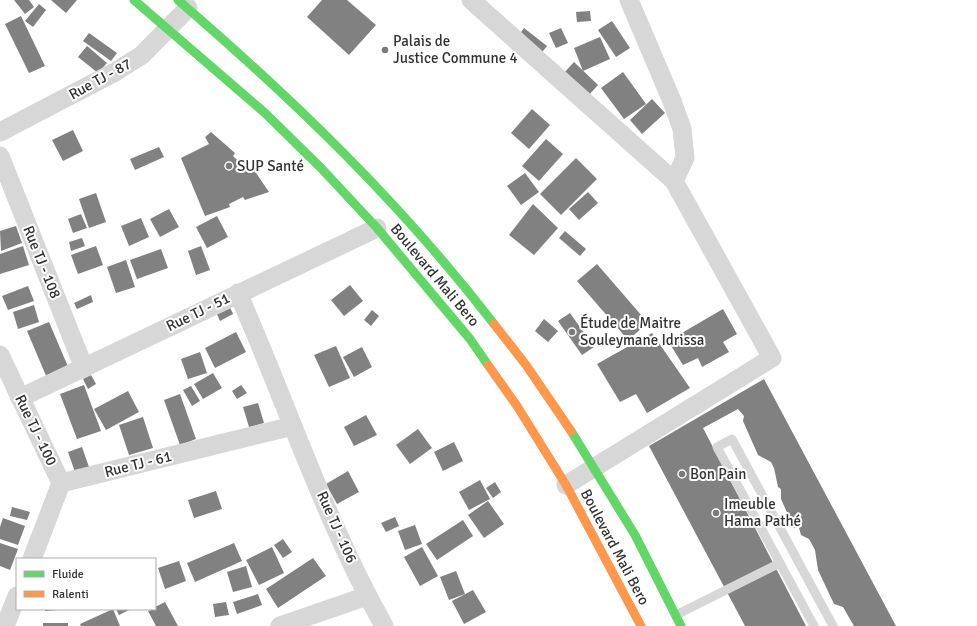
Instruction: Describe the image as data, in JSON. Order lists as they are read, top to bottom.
{
  "streets": {
    "main road": ["Boulevard Mali Bero"],
    "street": [
      "Rue TJ - 87",
      "Rue TJ - 108",
      "Rue TJ - 51",
      "Rue TJ - 100",
      "Rue TJ - 61",
      "Rue TJ - 106"
    ]
  },
  "crossings": [
    ["Rue TJ - 87", "Boulevard Mali Bero"],
    ["Rue TJ - 108", "Rue TJ - 51"],
    ["Boulevard Mali Bero", "Rue TJ - 51"],
    ["Rue TJ - 51", "Rue TJ - 100"],
    ["Rue TJ - 51", "Rue TJ - 106"],
    ["Rue TJ - 100", "Rue TJ - 61"],
    ["Rue TJ - 61", "Rue TJ - 106"]
  ],
  "places": [
    "Palais de Justice Commune 4",
    "SUP Santé",
    "Étude de Maitre Souleymane Idrissa",
    "Bon Pain",
    "Imeuble Hama Pathé"
  ],
  "legend": ["Fluide", "Ralenti"]
}
